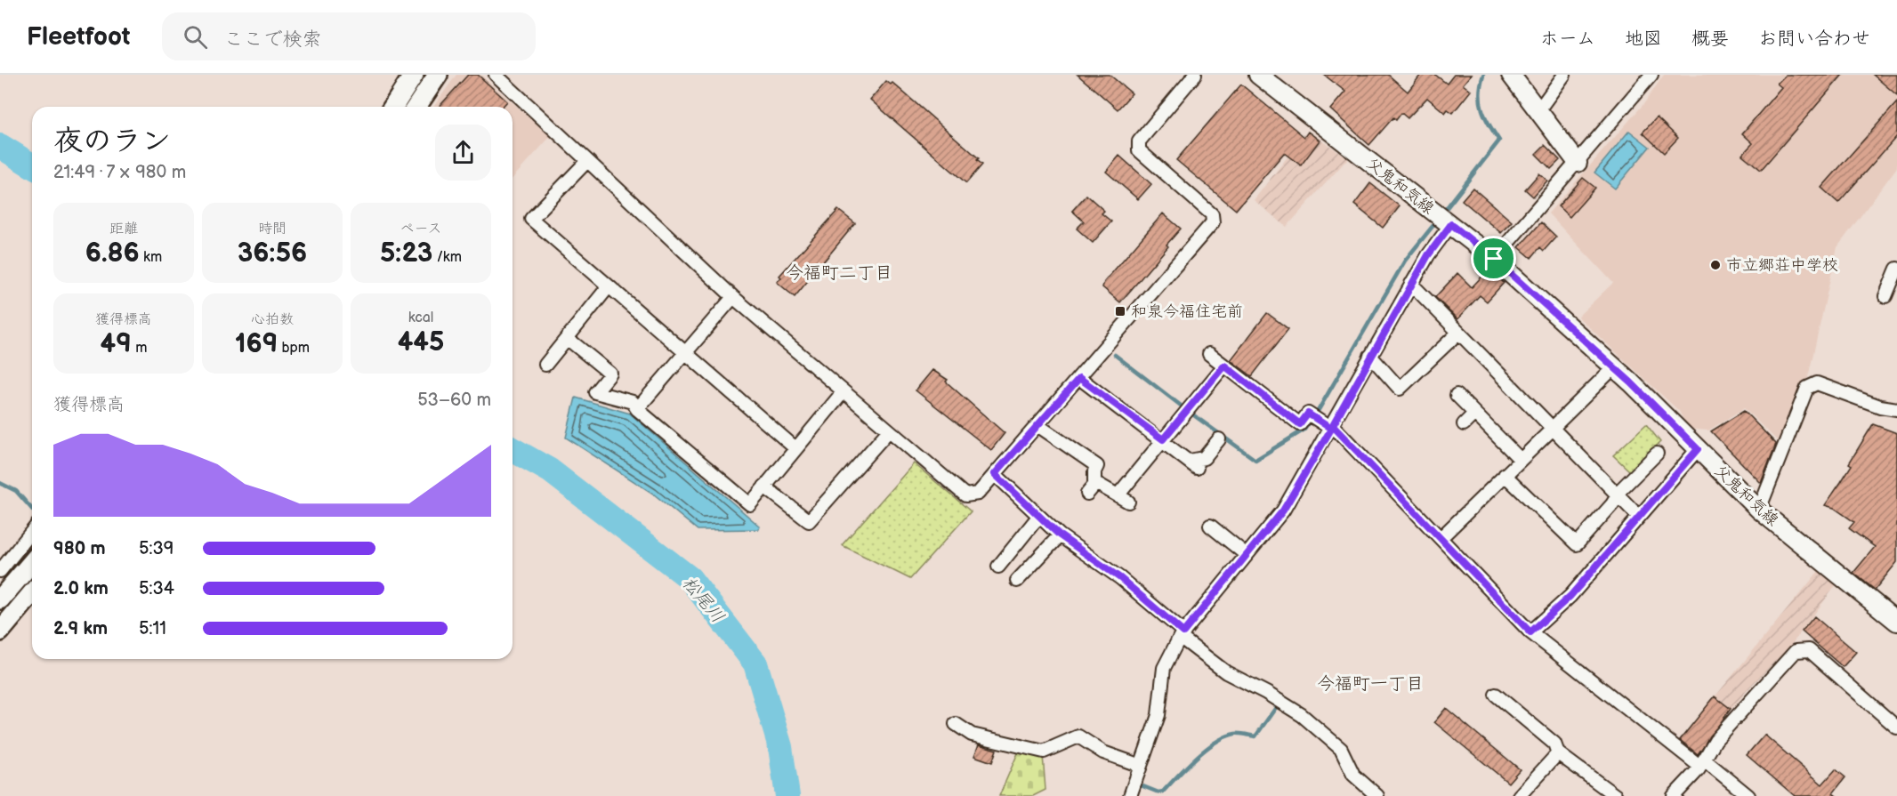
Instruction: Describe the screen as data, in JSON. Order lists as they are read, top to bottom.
{
  "streets": {
    "main road": ["父鬼和気線"]
  },
  "districts": ["今福町二丁目", "今福町一丁目"],
  "water": ["松尾川"],
  "places": {
    "other": ["市立郷荘中学校"],
    "transit": ["和泉今福住宅前"]
  },
  "page": {
    "header": "Fleetfoot",
    "search": "ここで検索",
    "nav": [
      "ホーム",
      "地図",
      "概要",
      "お問い合わせ"
    ],
    "heading": ["夜のラン", "21:49 · 7 × 980 m"],
    "stats": [
      ["距離", "6.86 km"],
      ["時間", "36:56"],
      ["ペース", "5:23 /km"],
      ["獲得標高", "49 m"],
      ["心拍数", "169 bpm"],
      ["kcal", "445"]
    ],
    "chart": ["獲得標高", "53–60 m"],
    "list": [
      {
        "name": "980 m",
        "note": "5:39"
      },
      {
        "name": "2.0 km",
        "note": "5:34"
      },
      {
        "name": "2.9 km",
        "note": "5:11"
      }
    ]
  }
}
